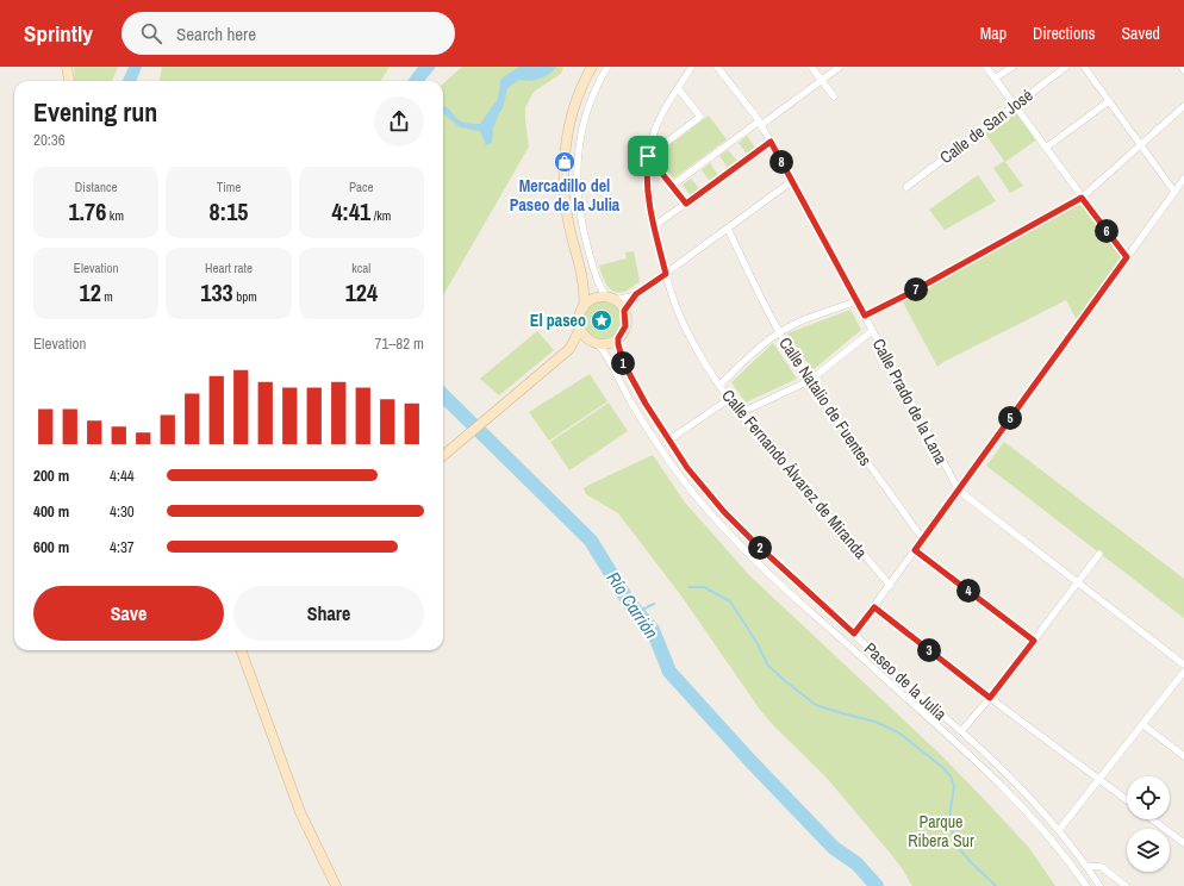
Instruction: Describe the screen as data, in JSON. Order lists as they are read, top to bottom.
{
  "streets": {
    "street": [
      "Calle de San José",
      "Calle Natalio de Fuentes",
      "Calle Prado de la Lana",
      "Calle Fernando Álvarez de Miranda",
      "Paseo de la Julia"
    ]
  },
  "water": ["Río Carrión"],
  "parks": ["Parque Ribera Sur"],
  "places": {
    "shop": ["Mercadillo del Paseo de la Julia"],
    "place": ["El paseo"]
  },
  "page": {
    "header": "Sprintly",
    "search": "Search here",
    "nav": ["Map", "Directions", "Saved"],
    "heading": ["Evening run", "20:36"],
    "pins": [
      "8",
      "6",
      "7",
      "1",
      "5",
      "2",
      "4",
      "3"
    ],
    "stats": [
      ["Distance", "1.76 km"],
      ["Time", "8:15"],
      ["Pace", "4:41 /km"],
      ["Elevation", "12 m"],
      ["Heart rate", "133 bpm"],
      ["kcal", "124"]
    ],
    "chart": ["Elevation", "71–82 m"],
    "list": [
      {
        "name": "200 m",
        "note": "4:44"
      },
      {
        "name": "400 m",
        "note": "4:30"
      },
      {
        "name": "600 m",
        "note": "4:37"
      }
    ],
    "buttons": ["Save", "Share"]
  }
}
